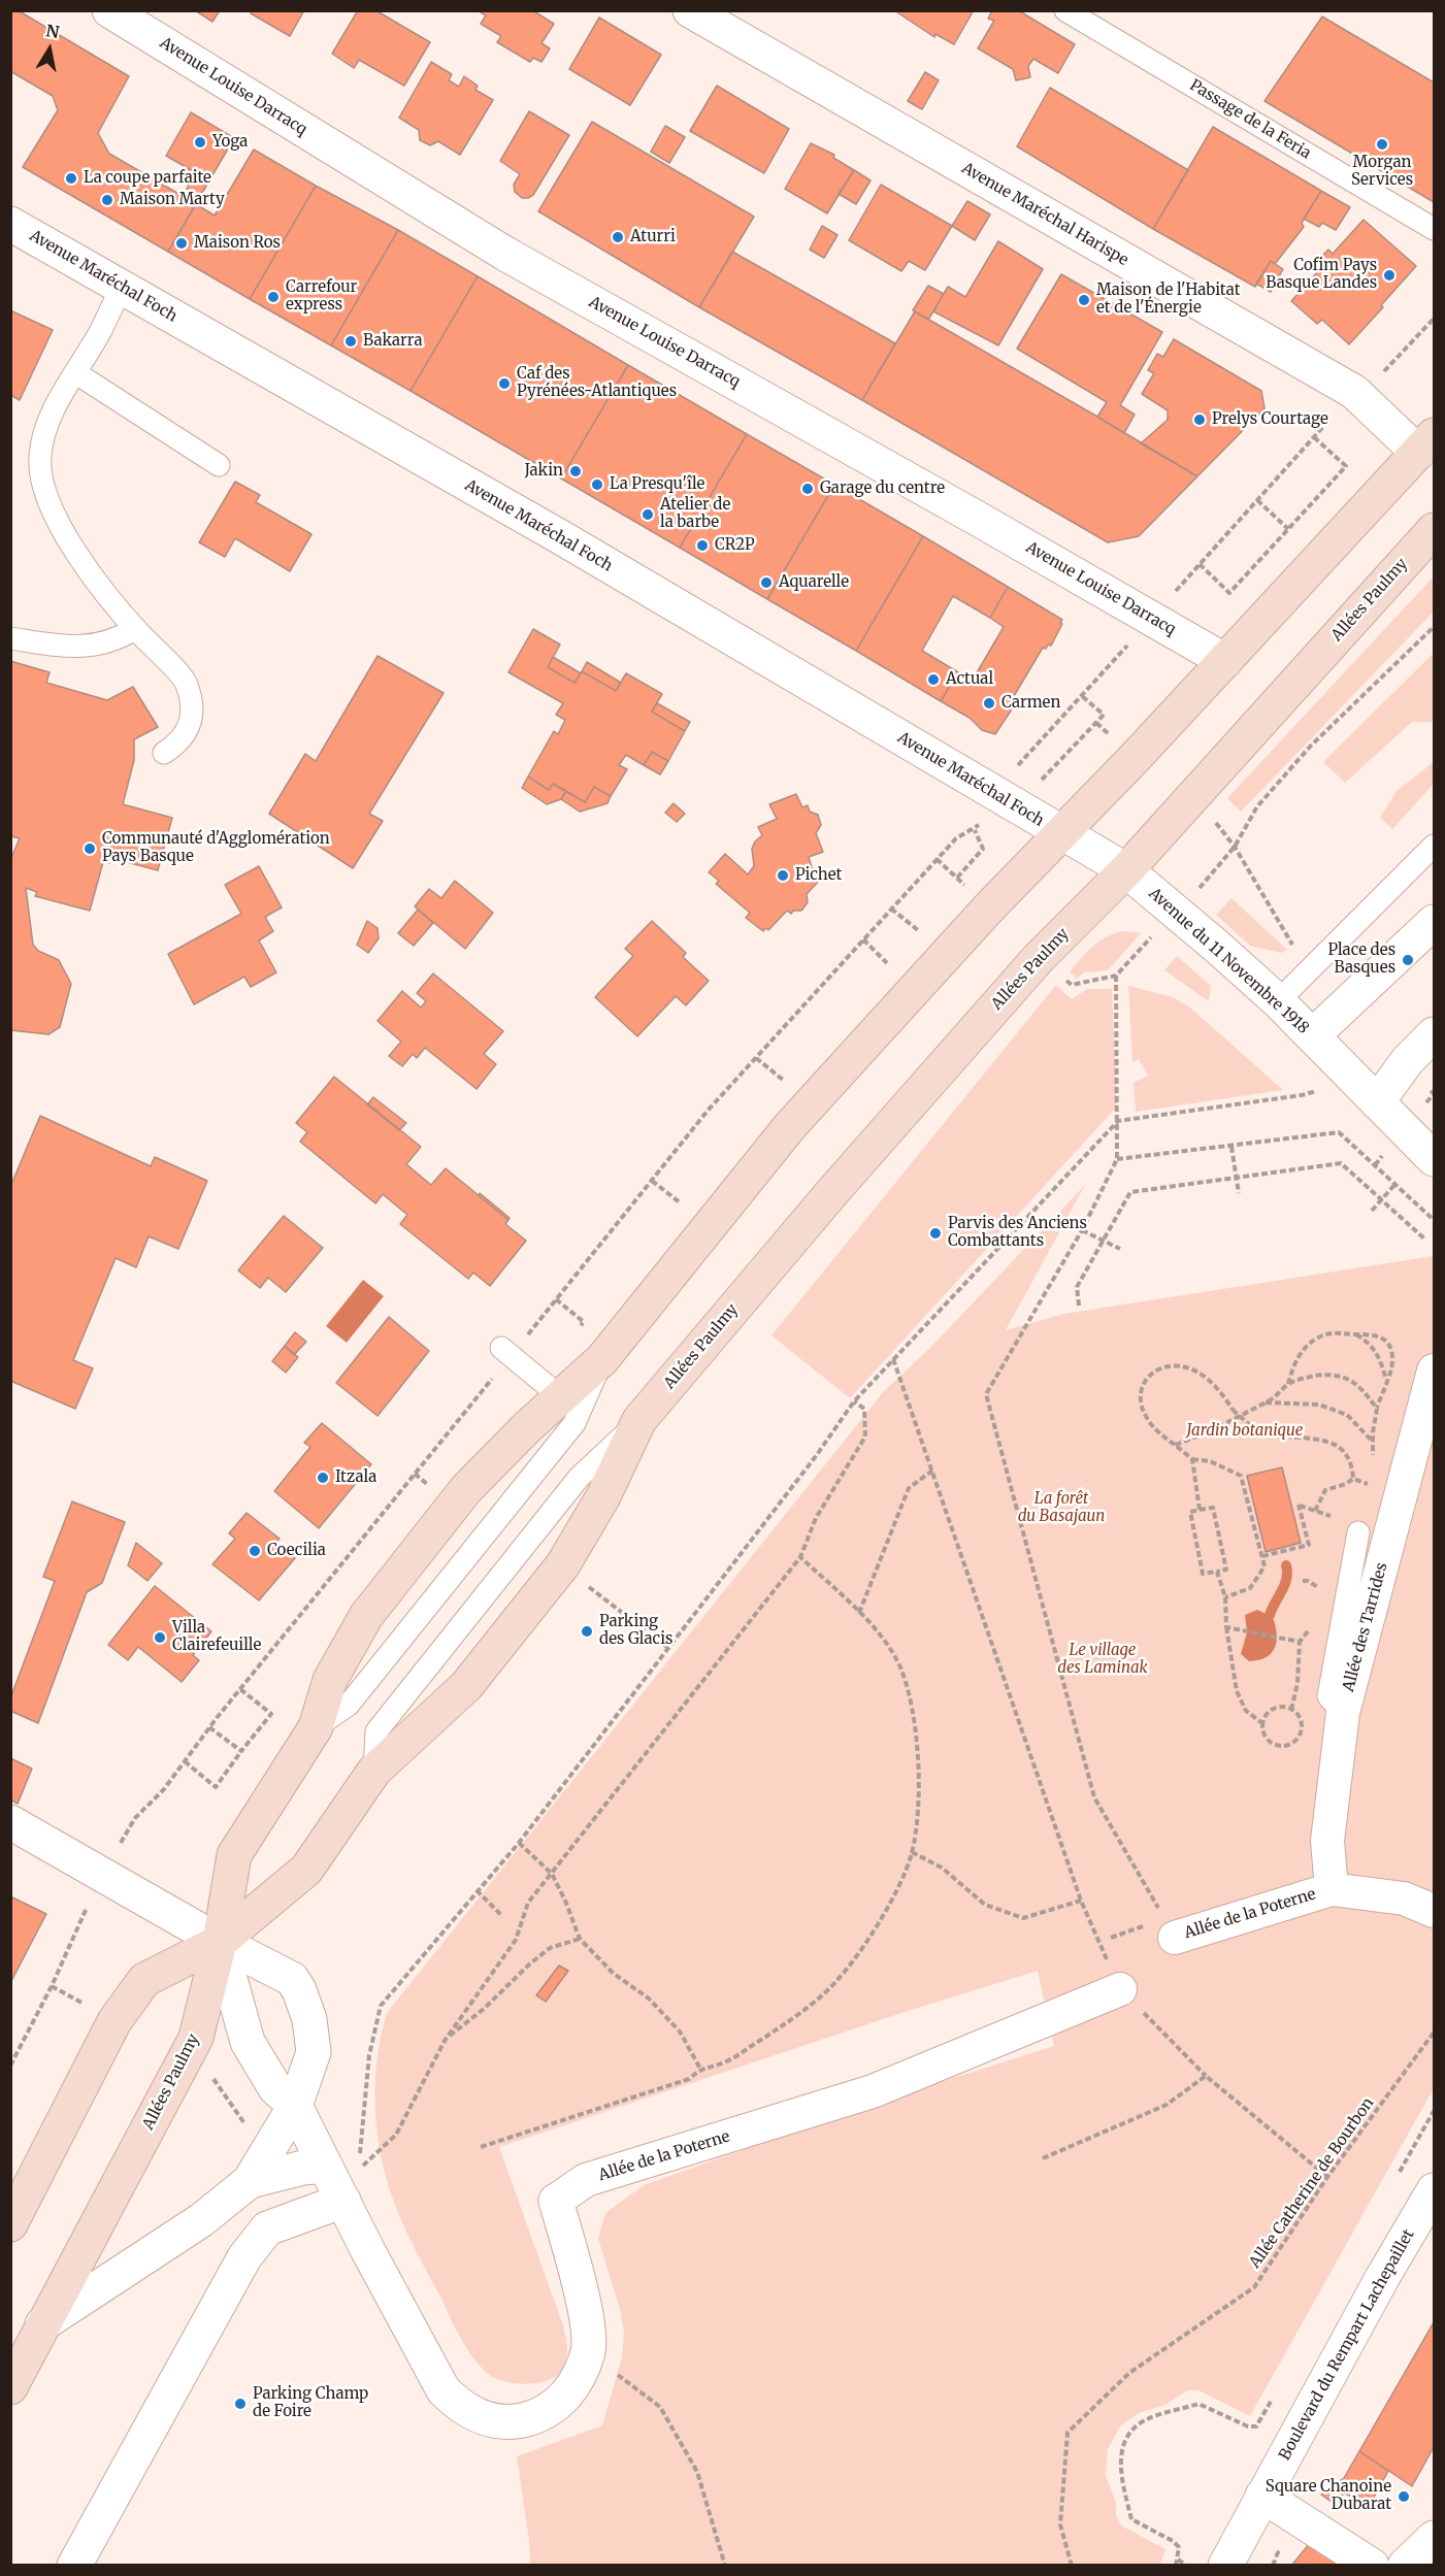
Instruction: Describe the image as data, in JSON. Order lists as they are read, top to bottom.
{
  "streets": {
    "main road": ["Allées Paulmy"],
    "street": [
      "Avenue Louise Darracq",
      "Avenue Maréchal Harispe",
      "Avenue Maréchal Foch",
      "Avenue du 11 Novembre 1918",
      "Allée des Tarrides",
      "Allée de la Poterne",
      "Boulevard du Rempart Lachepaillet"
    ],
    "lane": ["Passage de la Feria"],
    "path": ["Allée Catherine de Bourbon"]
  },
  "crossings": [
    ["Avenue Maréchal Foch", "Avenue du 11 Novembre 1918"],
    ["Allées Paulmy", "Avenue du 11 Novembre 1918"],
    ["Allées Paulmy", "Allée de la Poterne"],
    ["Allée des Tarrides", "Allée de la Poterne"]
  ],
  "parks": ["Jardin botanique", "La forêt du Basajaun", "Le village des Laminak"],
  "places": [
    "Yoga",
    "Morgan Services",
    "La coupe parfaite",
    "Maison Marty",
    "Aturri",
    "Maison Ros",
    "Cofim Pays Basque Landes",
    "Carrefour express",
    "Maison de l'Habitat et de l'Énergie",
    "Bakarra",
    "Caf des Pyrénées-Atlantiques",
    "Prelys Courtage",
    "Jakin",
    "La Presqu'île",
    "Garage du centre",
    "Atelier de la barbe",
    "CR2P",
    "Aquarelle",
    "Actual",
    "Carmen",
    "Communauté d'Agglomération Pays Basque",
    "Pichet",
    "Place des Basques",
    "Parvis des Anciens Combattants",
    "Itzala",
    "Coecilia",
    "Parking des Glacis",
    "Villa Clairefeuille",
    "Parking Champ de Foire",
    "Square Chanoine Dubarat"
  ],
  "north": "top"
}
